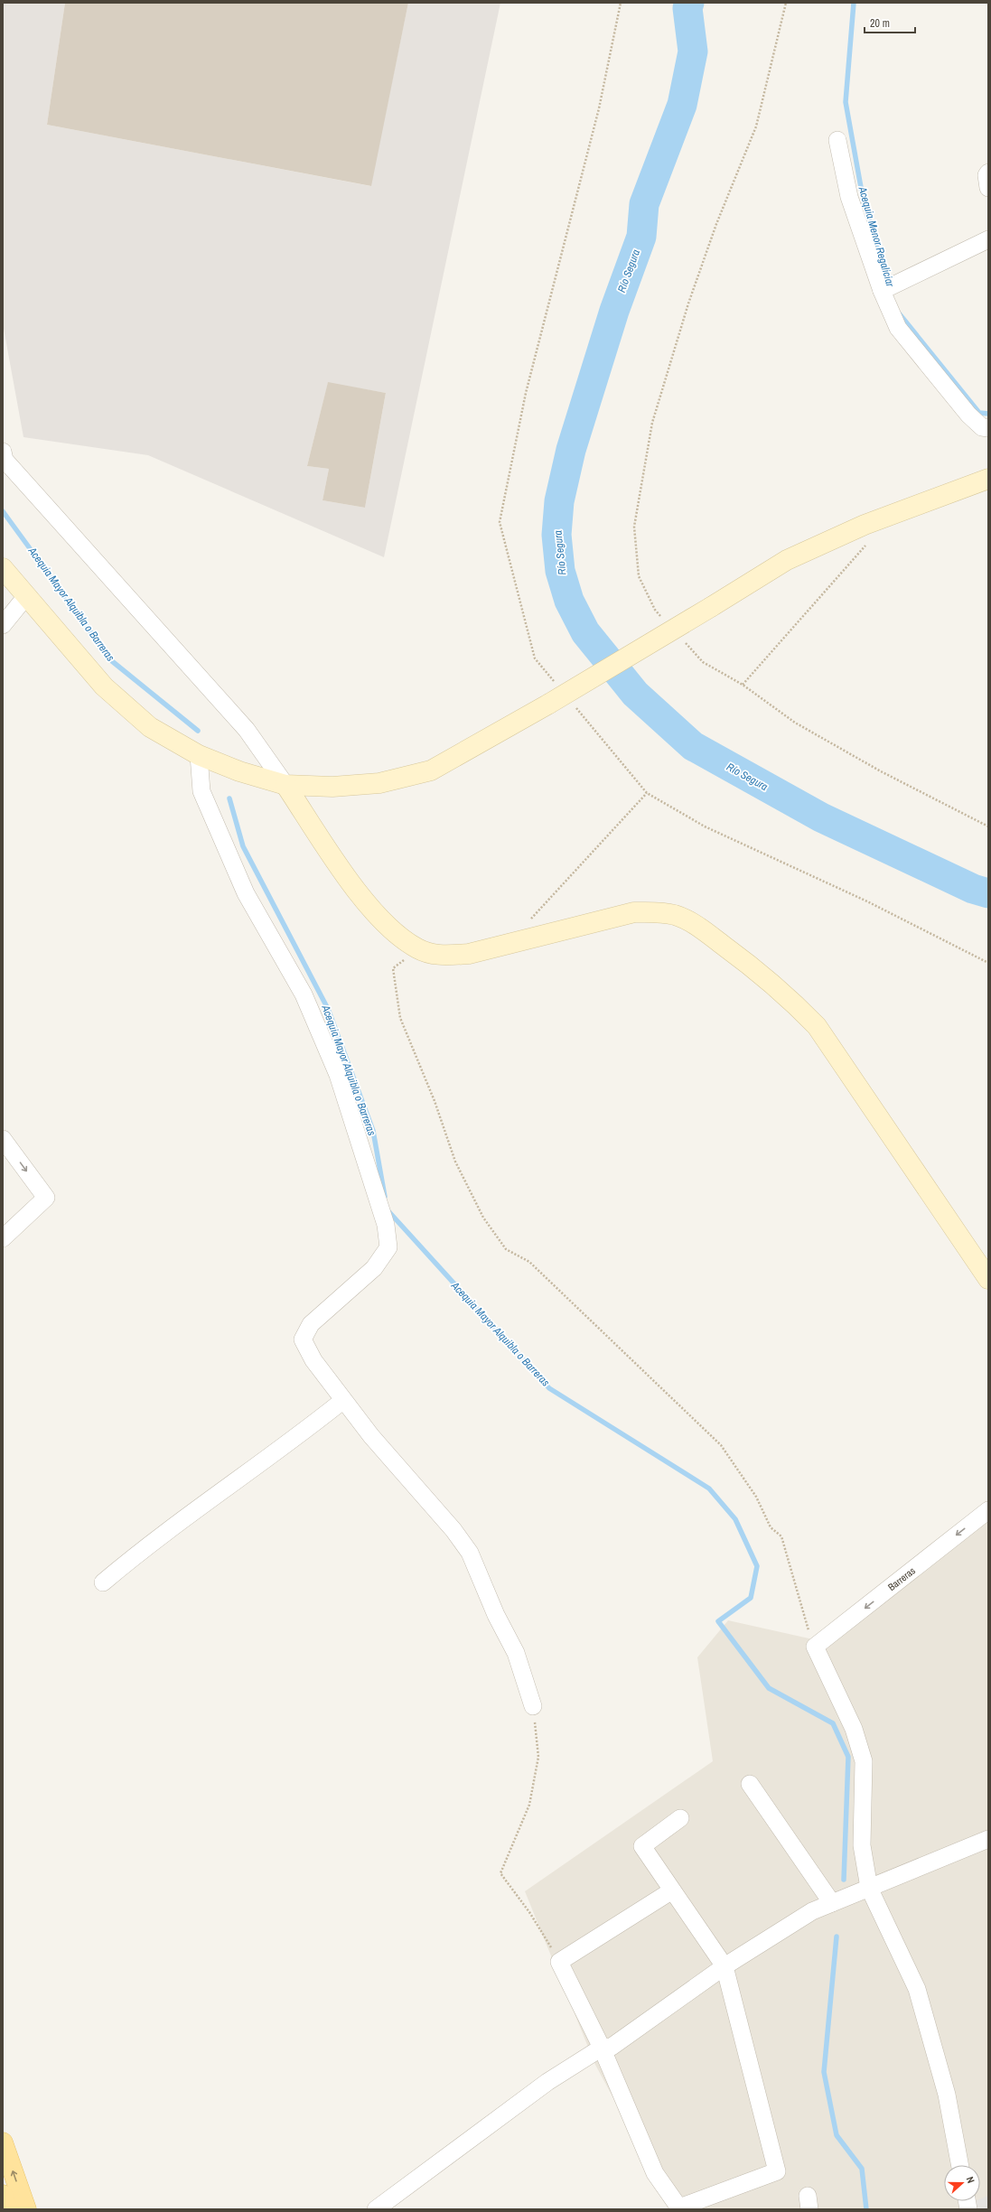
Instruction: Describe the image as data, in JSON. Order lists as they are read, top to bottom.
{
  "streets": {
    "street": ["Barreras"]
  },
  "one_way": ["Barreras"],
  "water": ["Acequia Menor Regaliciar", "Río Segura", "Acequia Mayor Alquibla o Barreras"],
  "scale_bar": "20 m",
  "north": "right"
}
